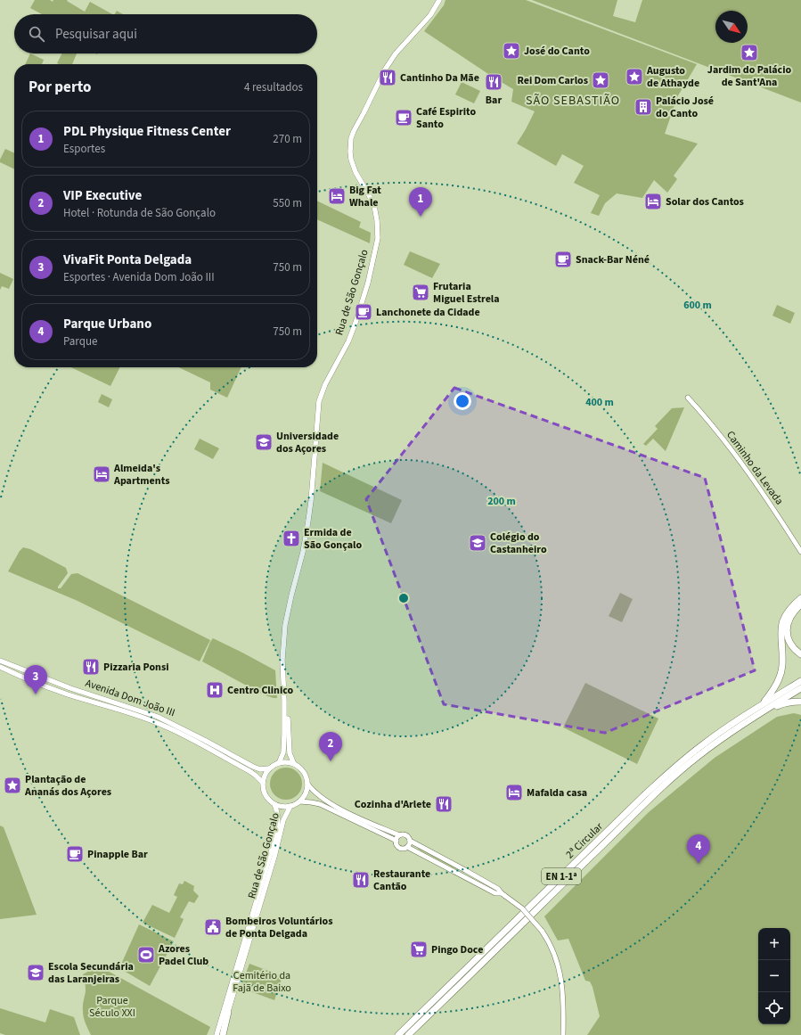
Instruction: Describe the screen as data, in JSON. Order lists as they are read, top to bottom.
{
  "streets": {
    "highway": ["2ª Circular", "EN 1-1ª"],
    "main road": ["Rua de São Gonçalo", "Avenida Dom João III"],
    "street": ["Caminho da Levada"]
  },
  "crossings": [
    ["Rua de São Gonçalo", "Avenida Dom João III"]
  ],
  "districts": ["SÃO SEBASTIÃO"],
  "parks": ["Cemitério da Fajã de Baixo", "Parque Século XXI"],
  "places": {
    "place": [
      "José do Canto",
      "Jardim do Palácio de Sant'Ana",
      "Augusto de Athayde",
      "Rei Dom Carlos",
      "Plantação de Ananás dos Açores"
    ],
    "restaurant": [
      "Cantinho Da Mãe",
      "Bar",
      "Pizzaria Ponsi",
      "Cozinha d'Arlete",
      "Restaurante Cantão"
    ],
    "building": ["Palácio José do Canto"],
    "cafe": [
      "Café Espirito Santo",
      "Snack-Bar Néné",
      "Lanchonete da Cidade",
      "Pinapple Bar"
    ],
    "hotel": [
      "Big Fat Whale",
      "Solar dos Cantos",
      "Almeida's Apartments",
      "Mafalda casa"
    ],
    "supermarket": ["Frutaria Miguel Estrela", "Pingo Doce"],
    "school or university": ["Universidade dos Açores", "Colégio do Castanheiro", "Escola Secundária das Laranjeiras"],
    "church": ["Ermida de São Gonçalo"],
    "hospital": ["Centro Clinico"],
    "public building": ["Bombeiros Voluntários de Ponta Delgada"],
    "sports": ["Azores Padel Club"]
  },
  "north": "bottom right",
  "page": {
    "search": "Pesquisar aqui",
    "heading": ["Por perto", "4 resultados"],
    "list": [
      {
        "mark": "1",
        "name": "PDL Physique Fitness Center",
        "note": "Esportes",
        "value": "270 m"
      },
      {
        "mark": "2",
        "name": "VIP Executive",
        "note": "Hotel · Rotunda de São Gonçalo",
        "value": "550 m"
      },
      {
        "mark": "3",
        "name": "VivaFit Ponta Delgada",
        "note": "Esportes · Avenida Dom João III",
        "value": "750 m"
      },
      {
        "mark": "4",
        "name": "Parque Urbano",
        "note": "Parque",
        "value": "750 m"
      }
    ],
    "pins": [
      "1",
      "3",
      "2",
      "4"
    ],
    "map_buttons": ["+", "−"]
  },
  "rings": ["600 m", "400 m", "200 m"]
}
